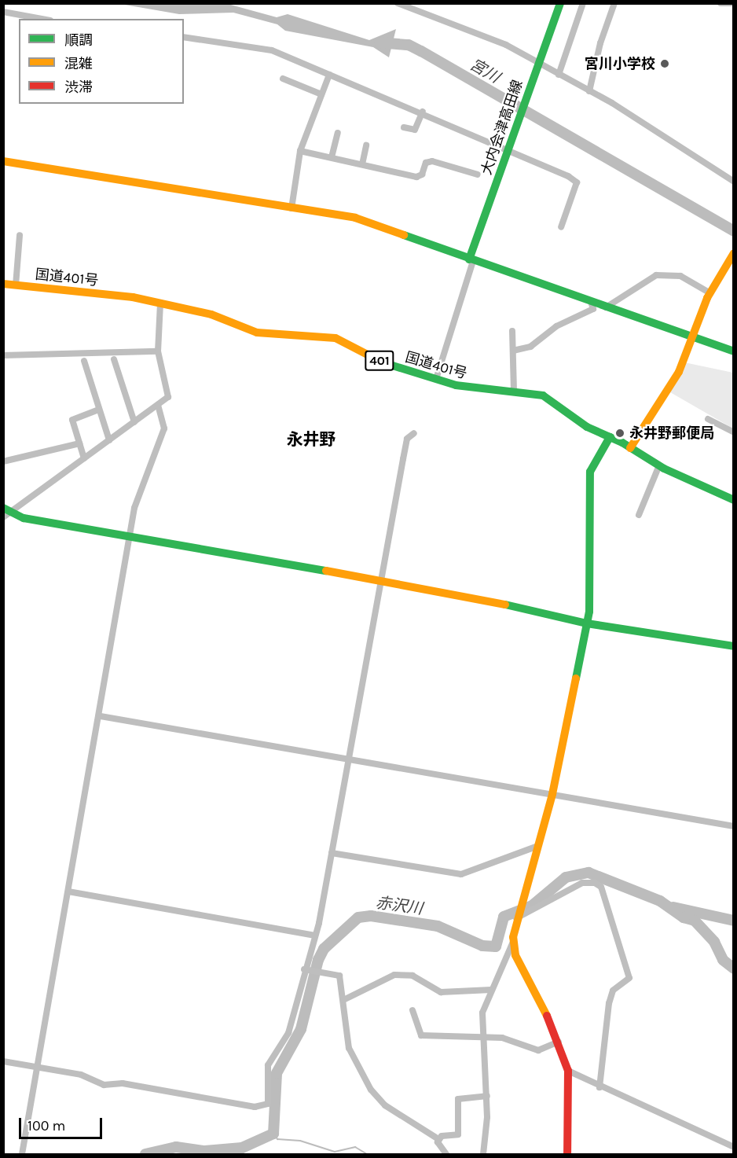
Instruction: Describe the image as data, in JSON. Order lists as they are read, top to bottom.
{
  "streets": {
    "main road": ["大内会津高田線", "国道401号", "401"]
  },
  "districts": ["永井野"],
  "water": ["宮川", "赤沢川"],
  "places": ["宮川小学校", "永井野郵便局"],
  "legend": ["順調", "混雑", "渋滞"],
  "scale_bar": "100 m"
}
